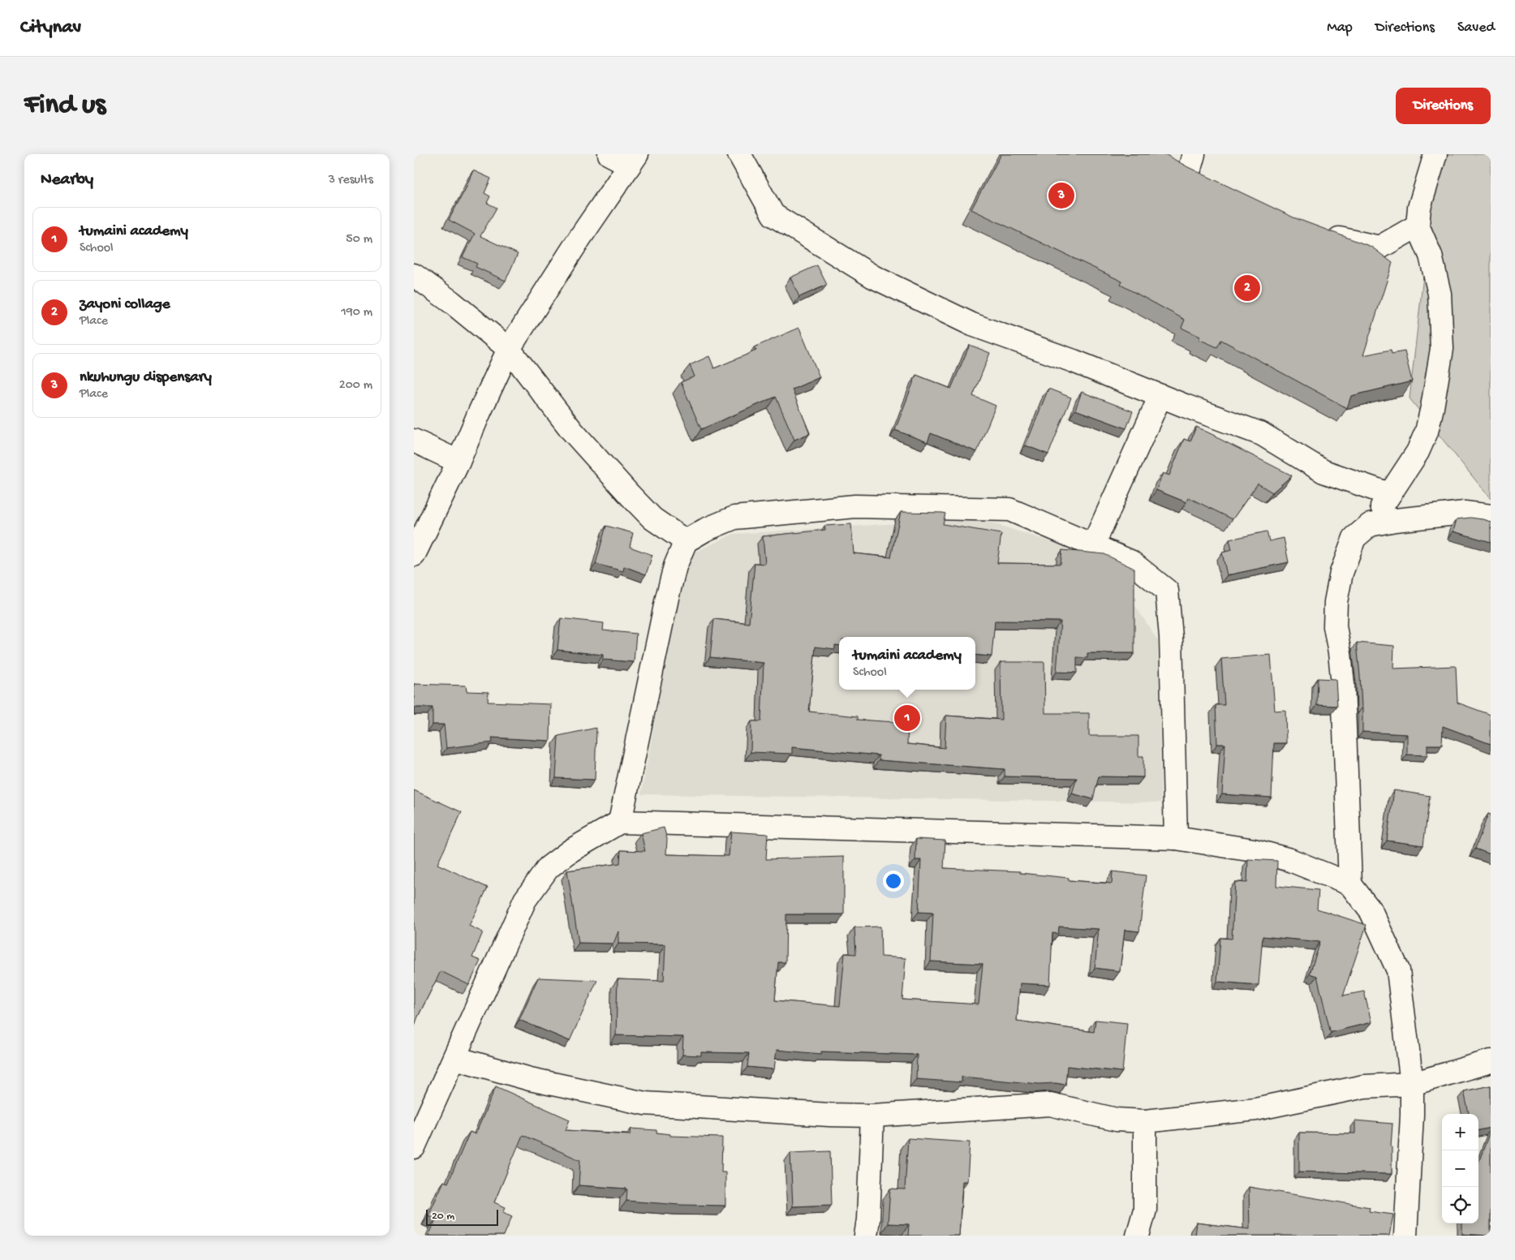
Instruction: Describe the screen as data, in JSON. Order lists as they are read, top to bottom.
{
  "scale_bar": "20 m",
  "page": {
    "header": "Citynav",
    "nav": ["Map", "Directions", "Saved"],
    "buttons": "Directions",
    "title": "Find us",
    "heading": ["Nearby", "3 results"],
    "pins": ["3", "2", "1"],
    "list": [
      {
        "mark": "1",
        "name": "tumaini academy",
        "note": "School",
        "value": "50 m"
      },
      {
        "mark": "2",
        "name": "zayoni collage",
        "note": "Place",
        "value": "190 m"
      },
      {
        "mark": "3",
        "name": "nkuhungu dispensary",
        "note": "Place",
        "value": "200 m"
      }
    ],
    "popup": ["tumaini academy", "School"],
    "map_buttons": ["+", "−"],
    "scale": "20 m"
  }
}
